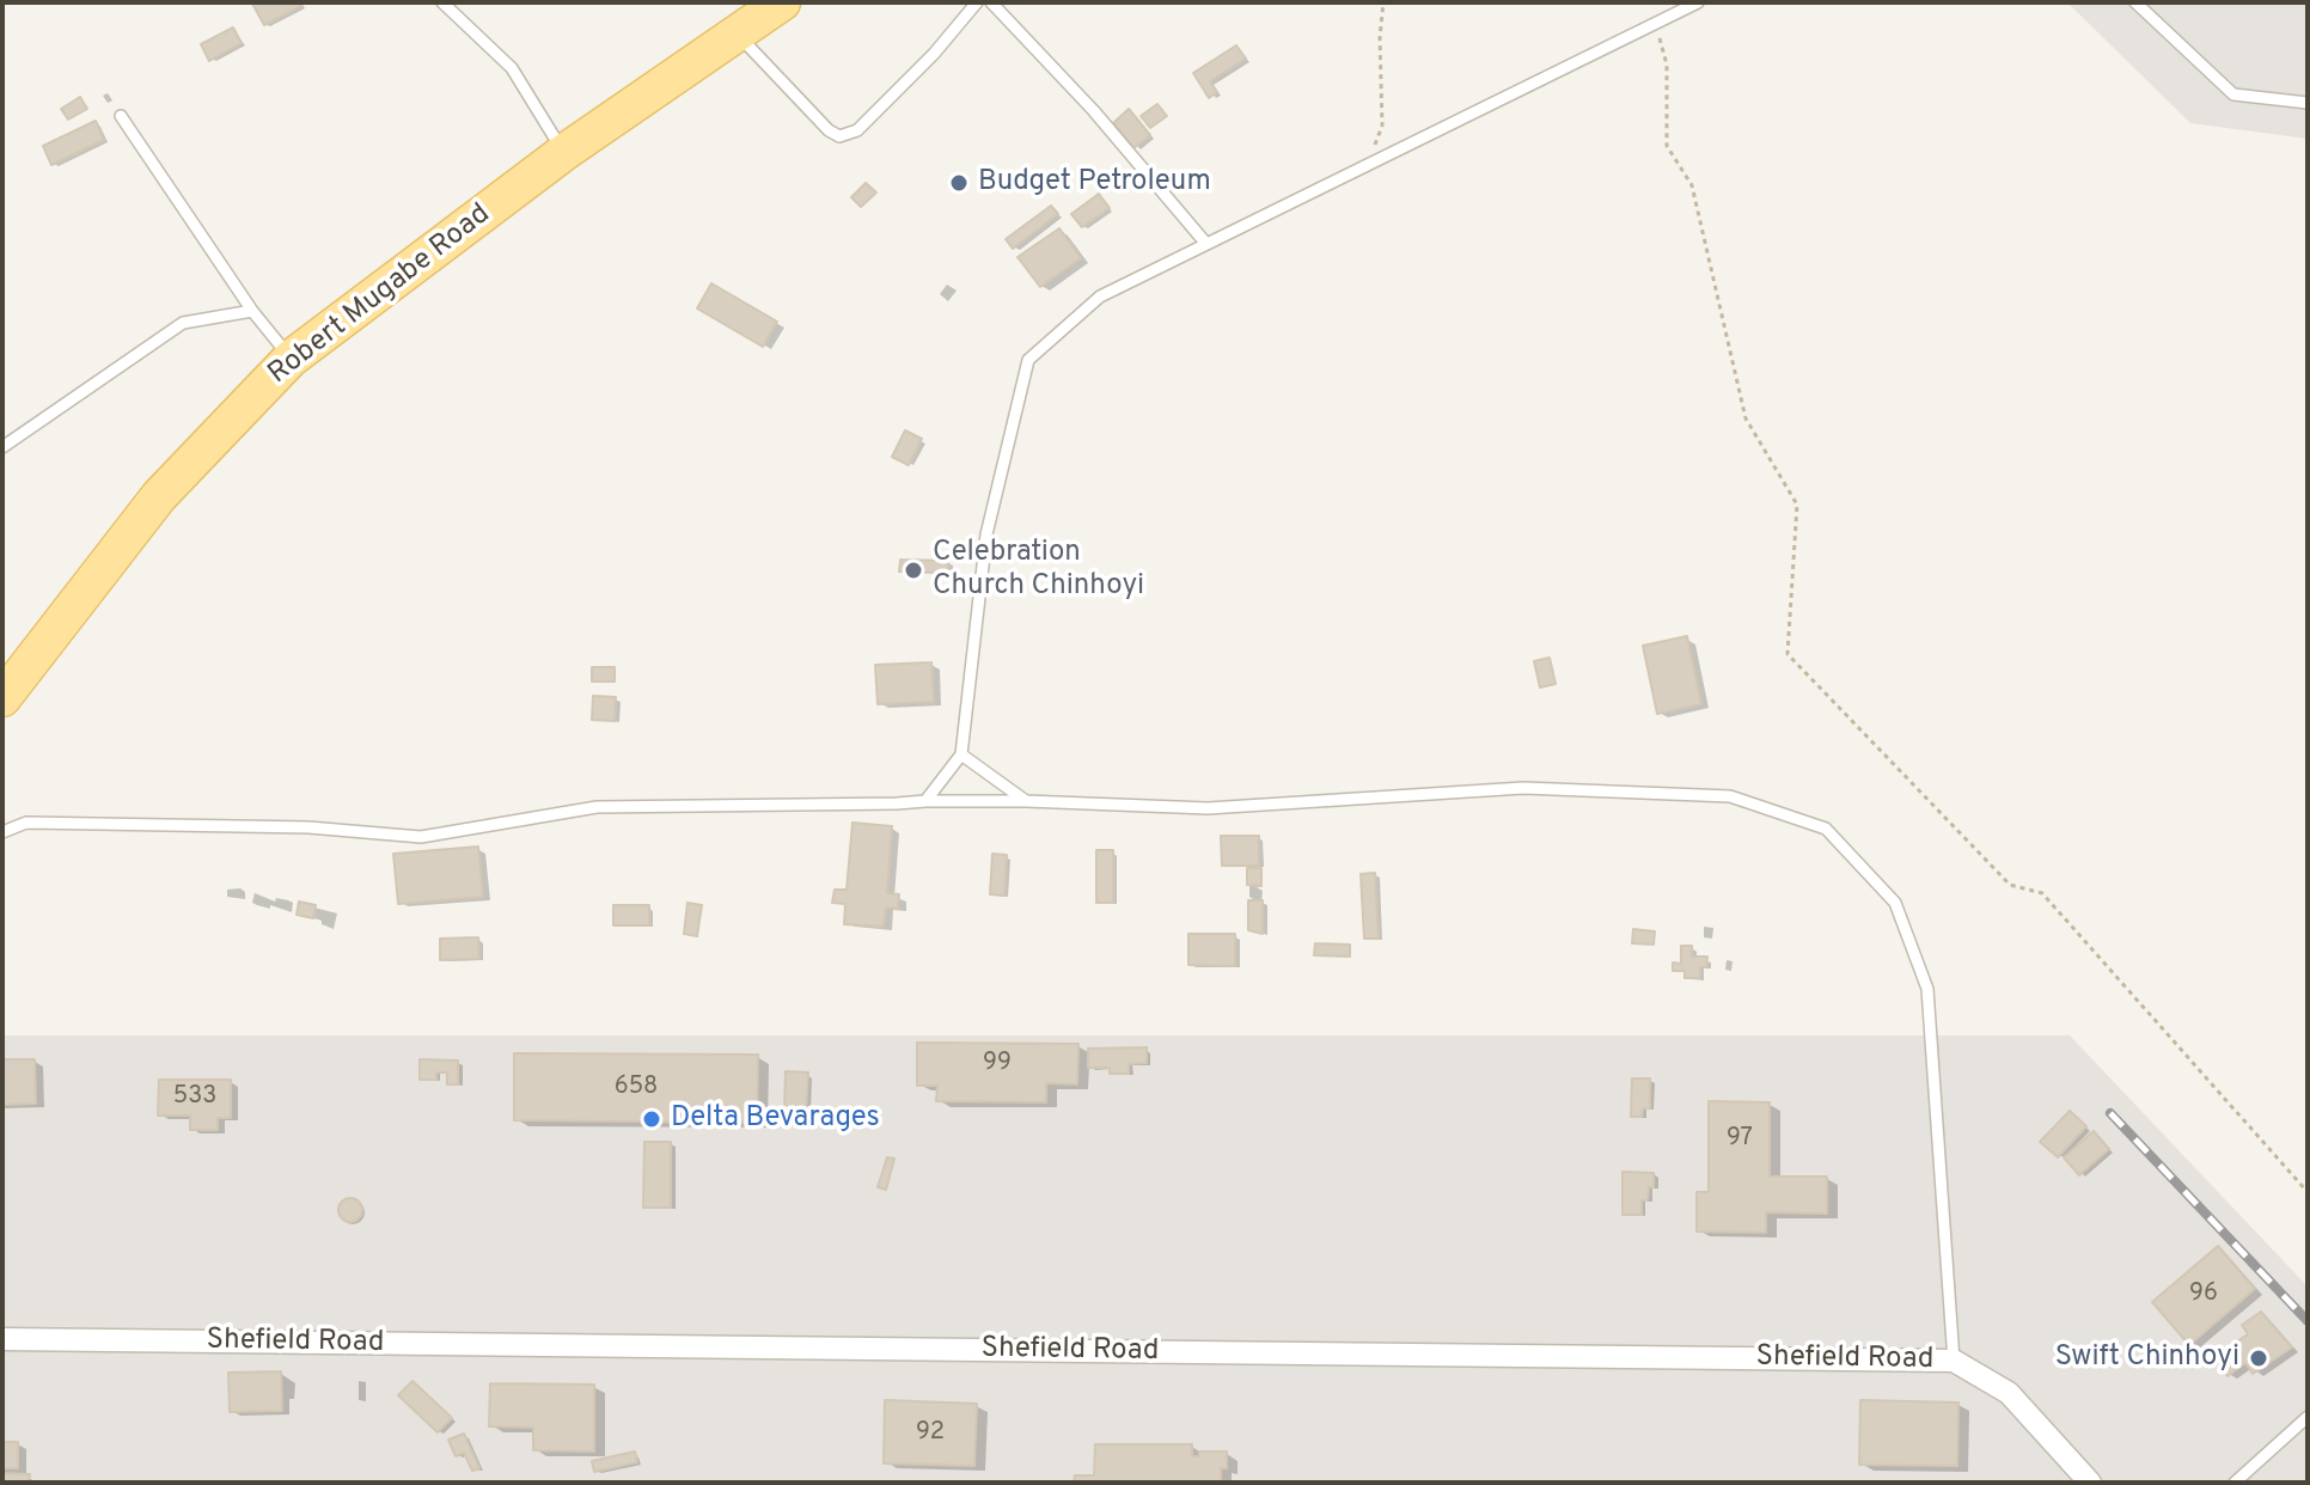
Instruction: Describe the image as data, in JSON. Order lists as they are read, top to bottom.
{
  "streets": {
    "main road": ["Robert Mugabe Road"],
    "street": ["Shefield Road"]
  },
  "places": [
    "Budget Petroleum",
    "Celebration Church Chinhoyi",
    "Delta Bevarages",
    "Swift Chinhoyi"
  ],
  "house_numbers": [
    "99",
    "658",
    "533",
    "97",
    "96",
    "92"
  ]
}
